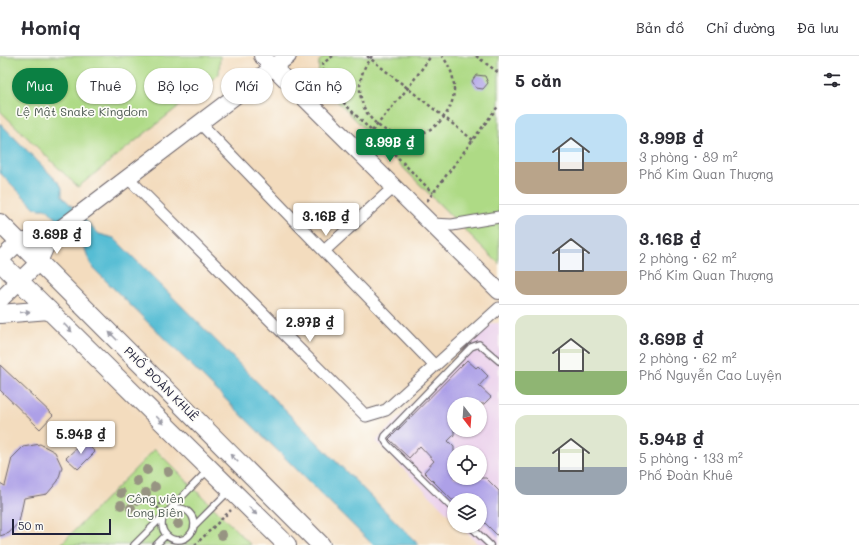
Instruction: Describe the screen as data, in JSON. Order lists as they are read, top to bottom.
{
  "streets": {
    "main road": ["PHỐ ĐOÀN KHUÊ"]
  },
  "parks": ["Lệ Mật Snake Kingdom", "Công viên Long Biên"],
  "scale_bar": "50 m",
  "north": "bottom",
  "page": {
    "header": "Homiq",
    "nav": ["Bản đồ", "Chỉ đường", "Đã lưu"],
    "heading": "5 căn",
    "chip": [
      "Mua",
      "Thuê",
      "Bộ lọc",
      "Mới",
      "Căn hộ"
    ],
    "list": [
      {
        "name": "3.99B ₫",
        "note": "3 phòng · 89 m² · Phố Kim Quan Thượng"
      },
      {
        "name": "3.16B ₫",
        "note": "2 phòng · 62 m² · Phố Kim Quan Thượng"
      },
      {
        "name": "3.69B ₫",
        "note": "2 phòng · 62 m² · Phố Nguyễn Cao Luyện"
      },
      {
        "name": "5.94B ₫",
        "note": "5 phòng · 133 m² · Phố Đoàn Khuê"
      }
    ],
    "price": [
      "3.99B ₫",
      "3.16B ₫",
      "3.69B ₫",
      "2.97B ₫",
      "5.94B ₫"
    ],
    "scale": "50 m"
  }
}
